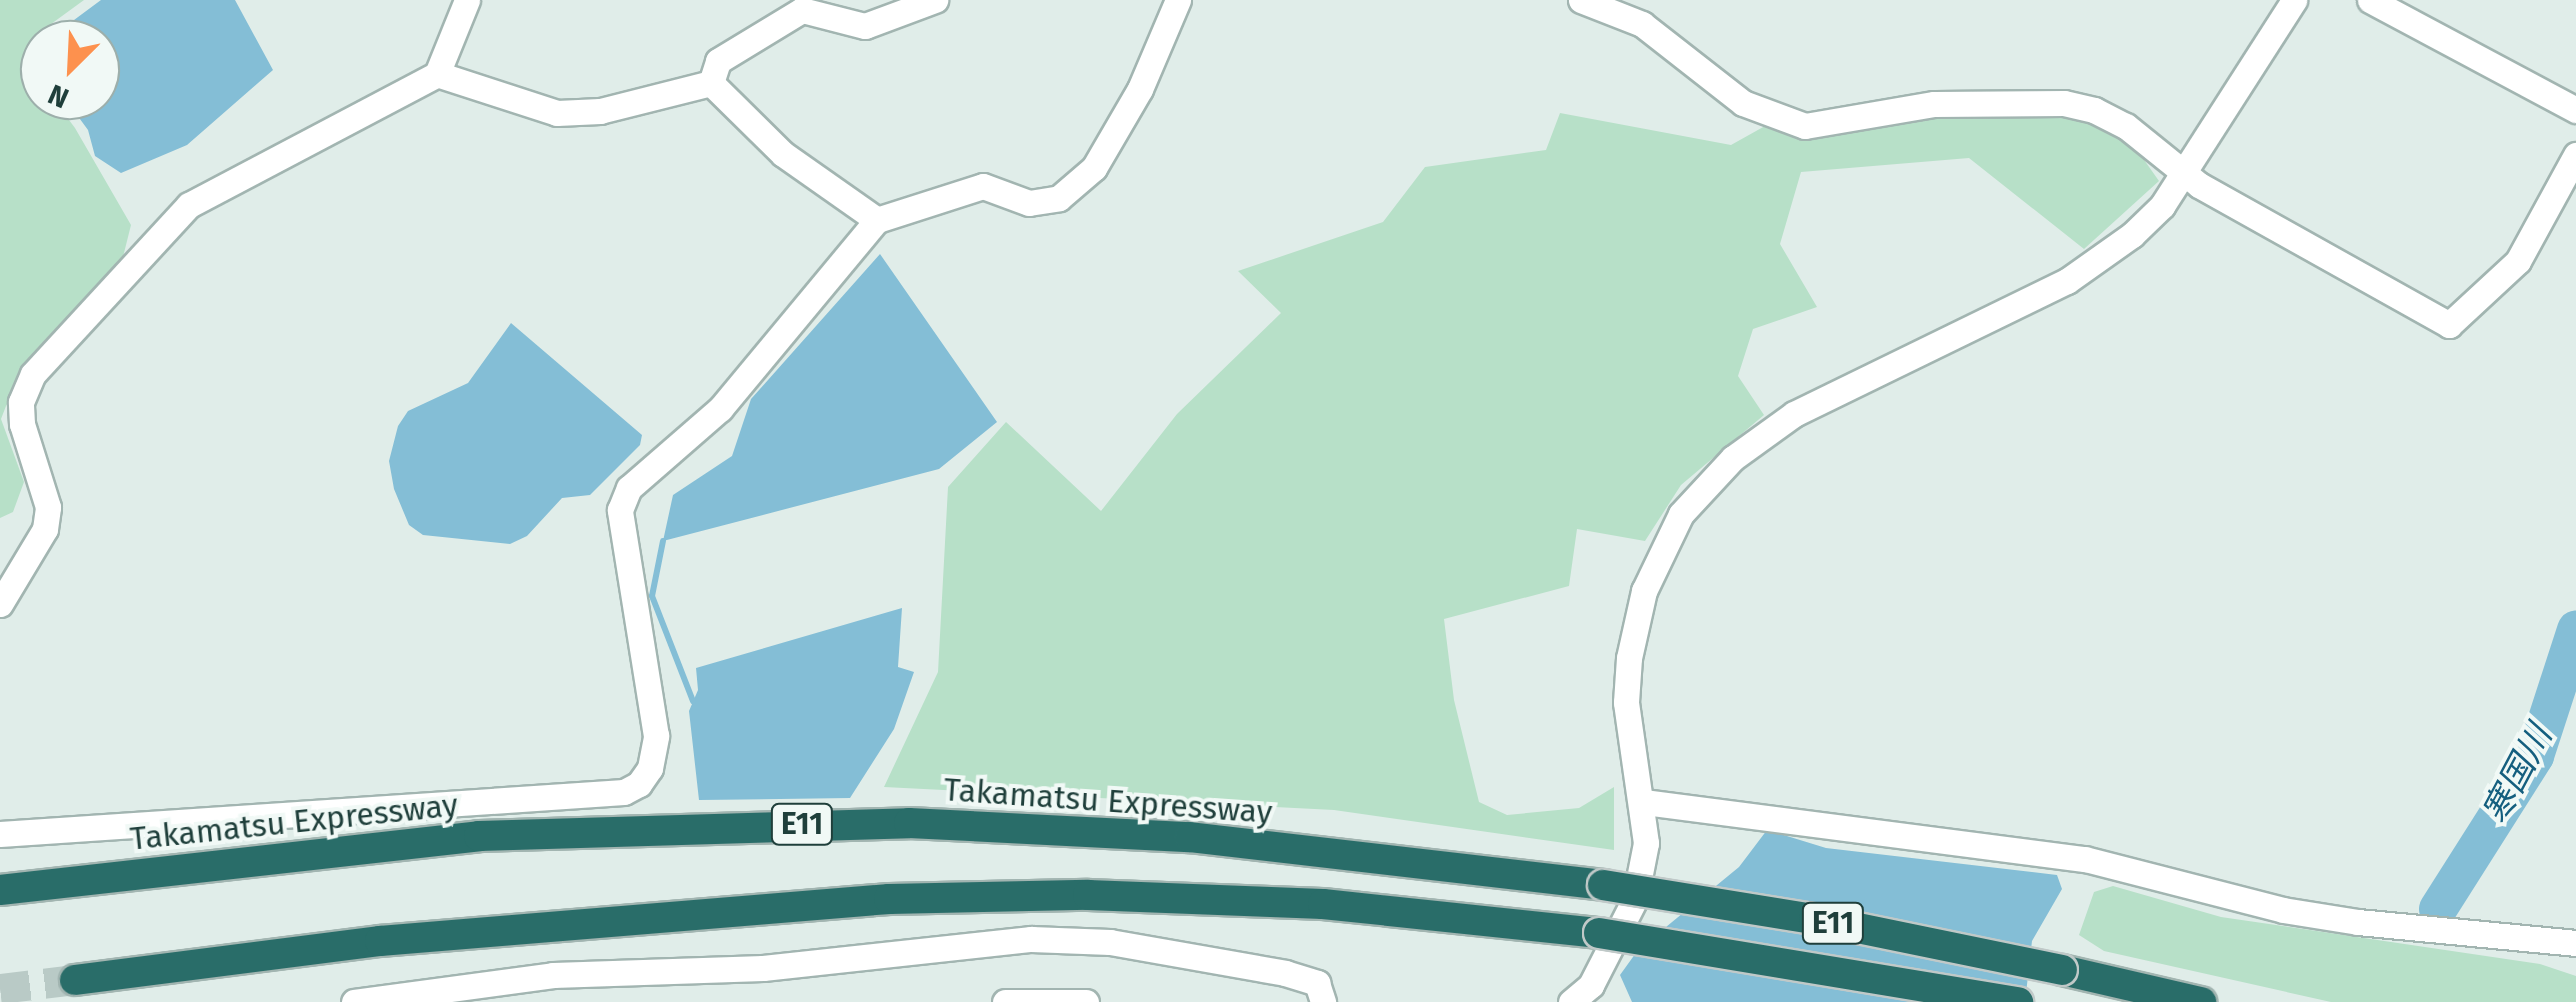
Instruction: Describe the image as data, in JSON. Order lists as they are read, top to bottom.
{
  "streets": {
    "highway": ["Takamatsu Expressway", "E11"]
  },
  "water": ["寒国川"],
  "north": "bottom left"
}
